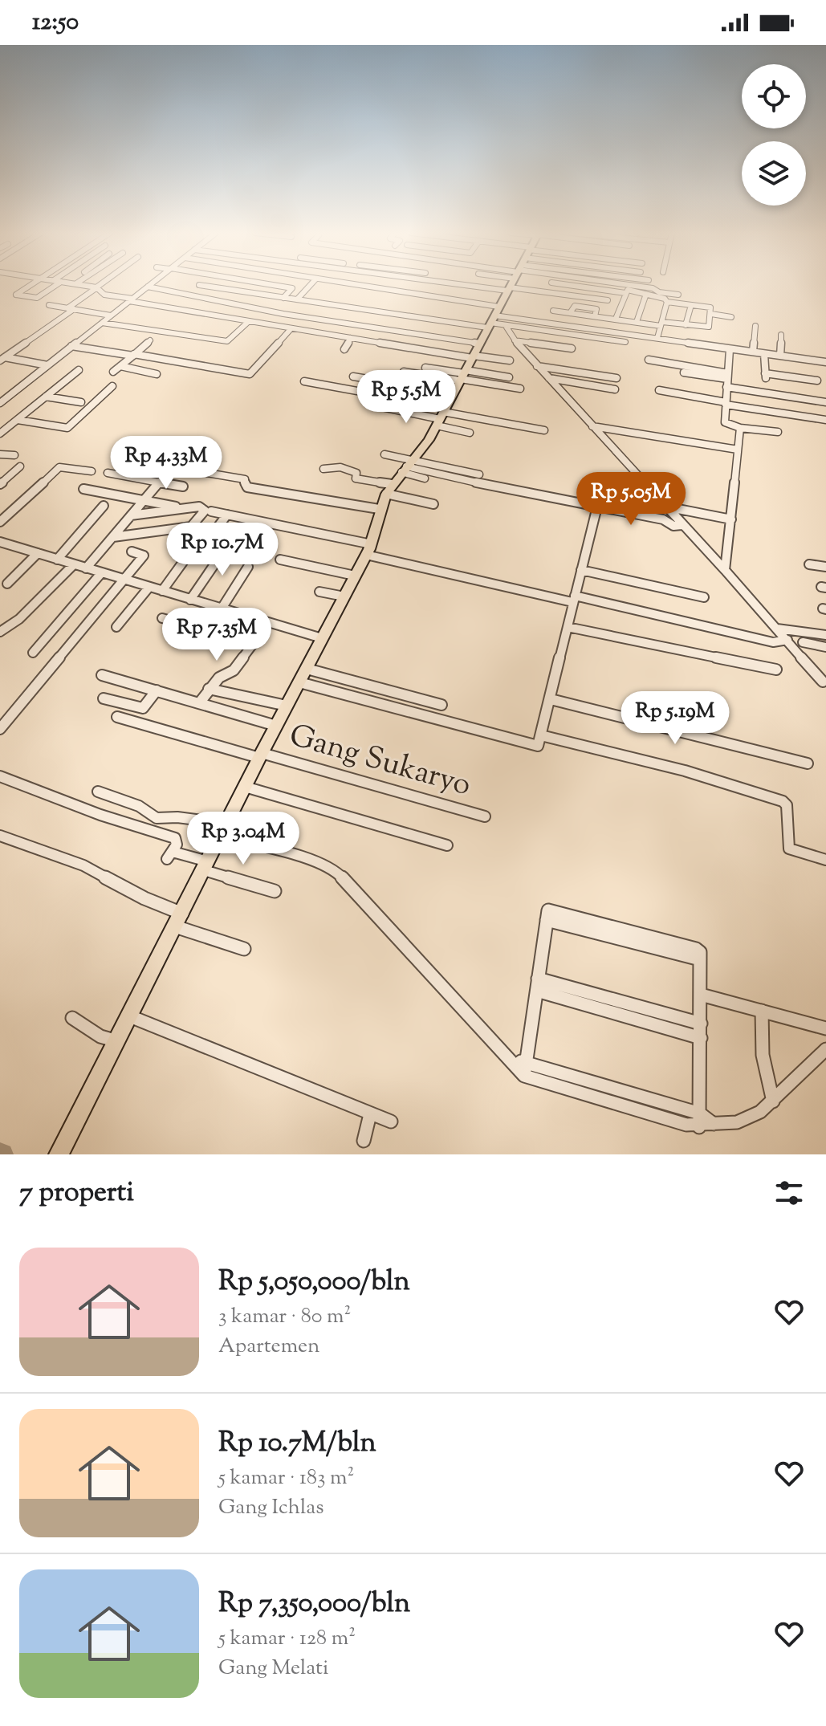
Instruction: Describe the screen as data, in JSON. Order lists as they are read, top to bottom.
{
  "streets": {
    "street": ["Gang Sukaryo"]
  },
  "page": {
    "status": "12:50",
    "price": [
      "Rp 5.5M",
      "Rp 4.33M",
      "Rp 5.05M",
      "Rp 10.7M",
      "Rp 7.35M",
      "Rp 5.19M",
      "Rp 3.04M"
    ],
    "heading": "7 properti",
    "list": [
      {
        "name": "Rp 5,050,000/bln",
        "note": "3 kamar · 80 m² · Apartemen"
      },
      {
        "name": "Rp 10.7M/bln",
        "note": "5 kamar · 183 m² · Gang Ichlas"
      },
      {
        "name": "Rp 7,350,000/bln",
        "note": "5 kamar · 128 m² · Gang Melati"
      }
    ]
  }
}
